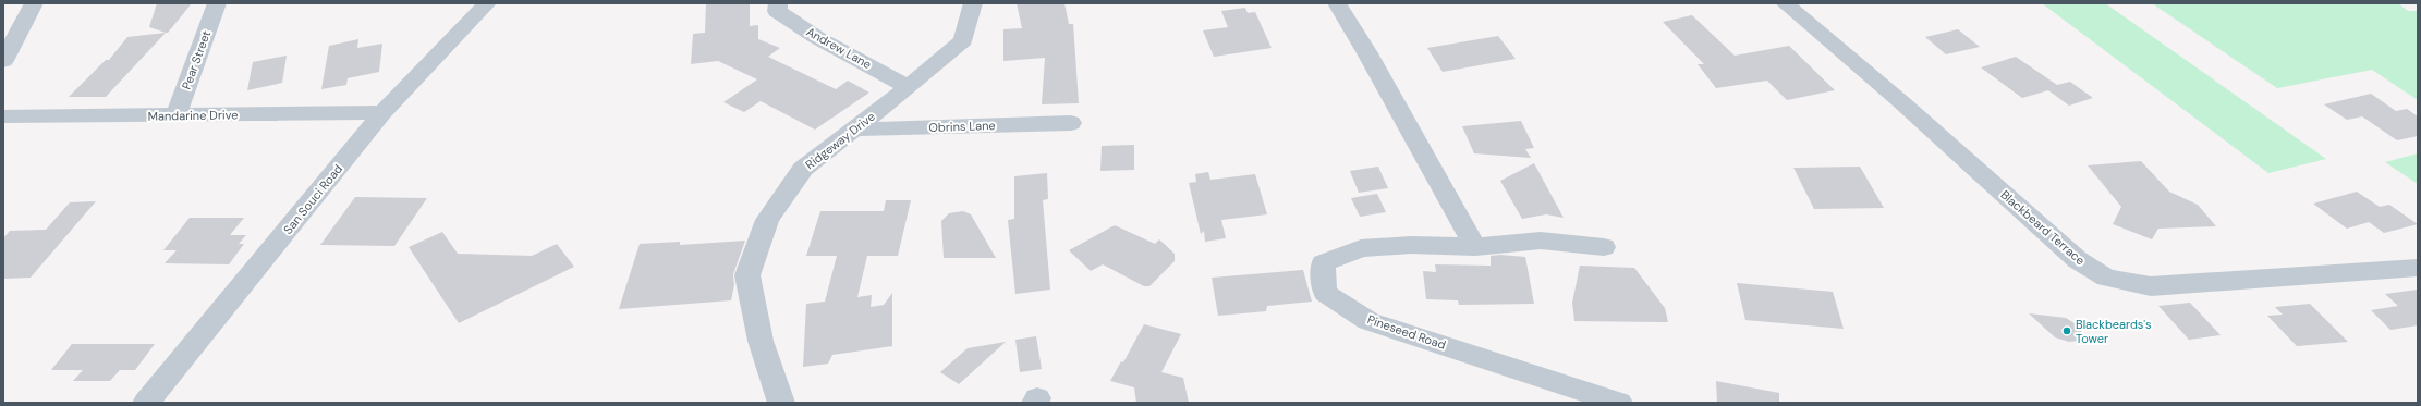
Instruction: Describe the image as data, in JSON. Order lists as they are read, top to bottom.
{
  "streets": {
    "street": [
      "Andrew Lane",
      "Pear Street",
      "Mandarine Drive",
      "Obrins Lane",
      "Ridgeway Drive",
      "San Souci Road",
      "Blackbeard Terrace",
      "Pineseed Road"
    ]
  },
  "crossings": [
    ["Andrew Lane", "Ridgeway Drive"],
    ["Pear Street", "Mandarine Drive"],
    ["Mandarine Drive", "San Souci Road"],
    ["Obrins Lane", "Ridgeway Drive"]
  ],
  "places": ["Blackbeards's Tower"]
}
